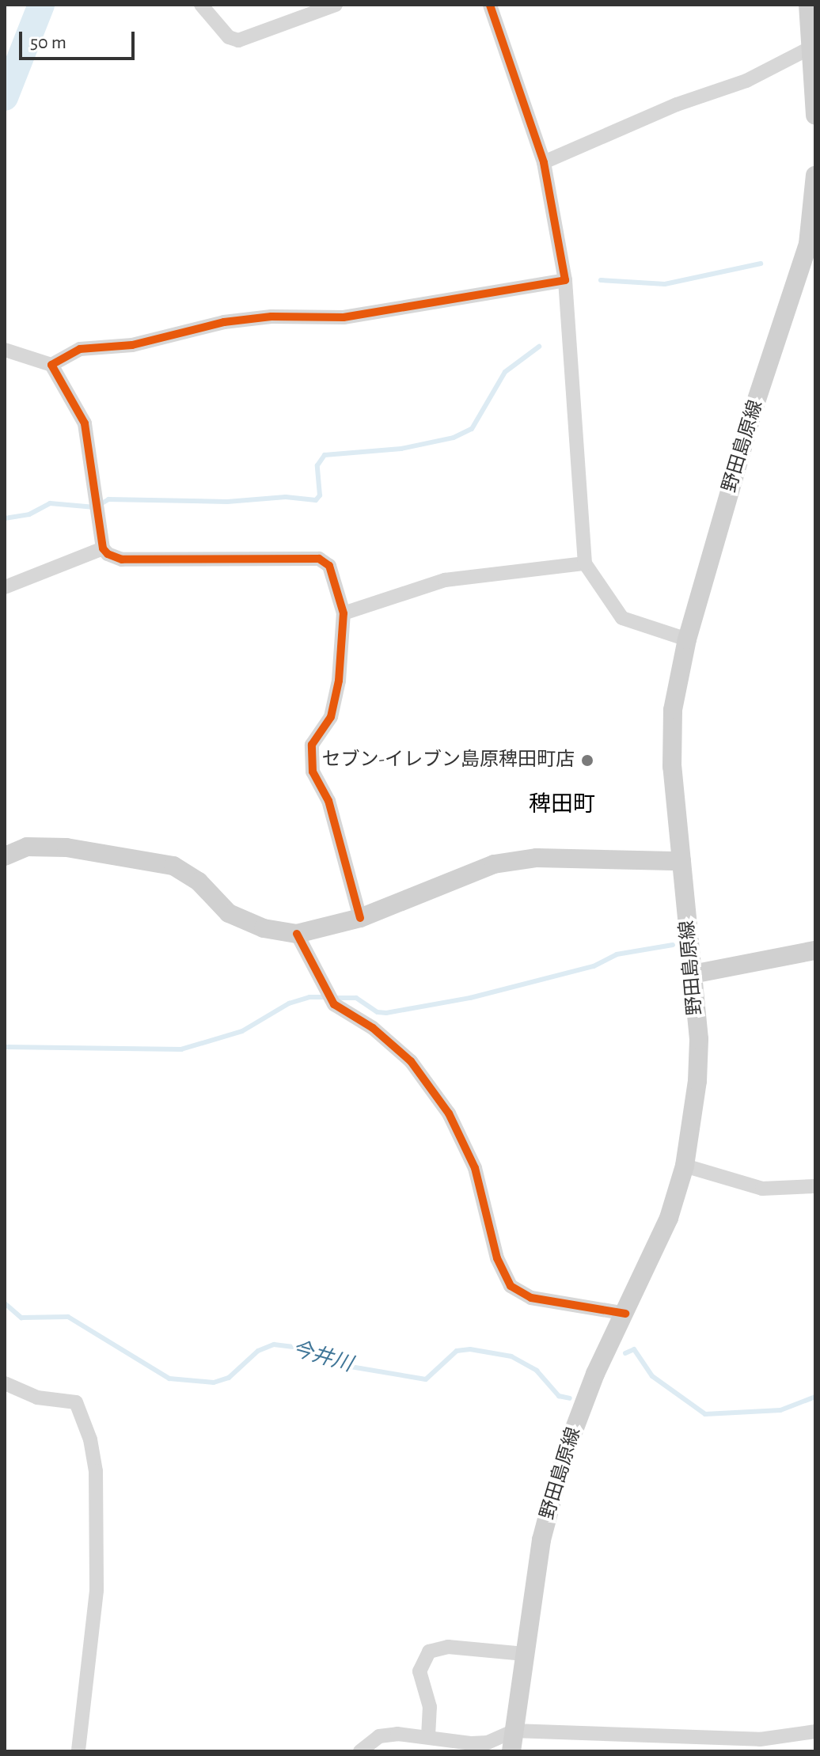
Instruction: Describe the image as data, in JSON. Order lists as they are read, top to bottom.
{
  "streets": {
    "main road": ["野田島原線"]
  },
  "districts": ["稗田町"],
  "water": ["今井川"],
  "places": ["セブン-イレブン島原稗田町店"],
  "scale_bar": "50 m"
}
